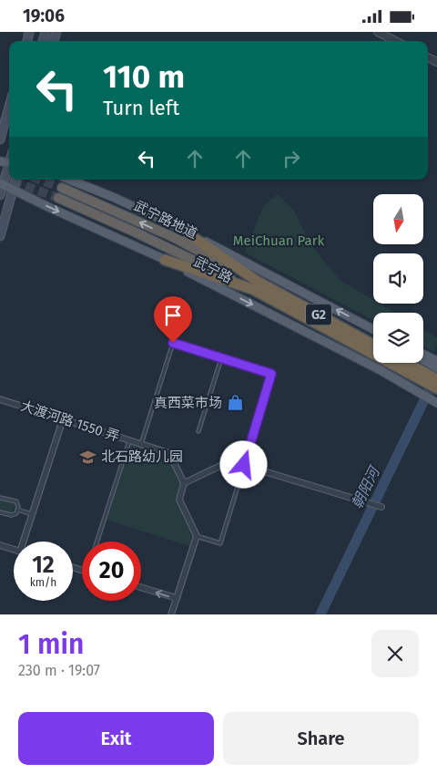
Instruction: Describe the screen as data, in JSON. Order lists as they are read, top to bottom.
{
  "streets": {
    "highway": ["武宁路地道", "G2"],
    "main road": ["武宁路"],
    "street": ["大渡河路 1550 弄"]
  },
  "crossings": [
    ["武宁路地道", "G2"]
  ],
  "water": ["朝阳河"],
  "parks": ["MeiChuan Park"],
  "places": {
    "shop": ["真西菜市场"],
    "school or university": ["北石路幼儿园"]
  },
  "north": "bottom",
  "page": {
    "status": "19:06",
    "turn": ["110 m", "Turn left"],
    "speed": "12 km/h",
    "limit": "20",
    "heading": ["1 min", "230 m · 19:07"],
    "buttons": ["Exit", "Share"]
  }
}
